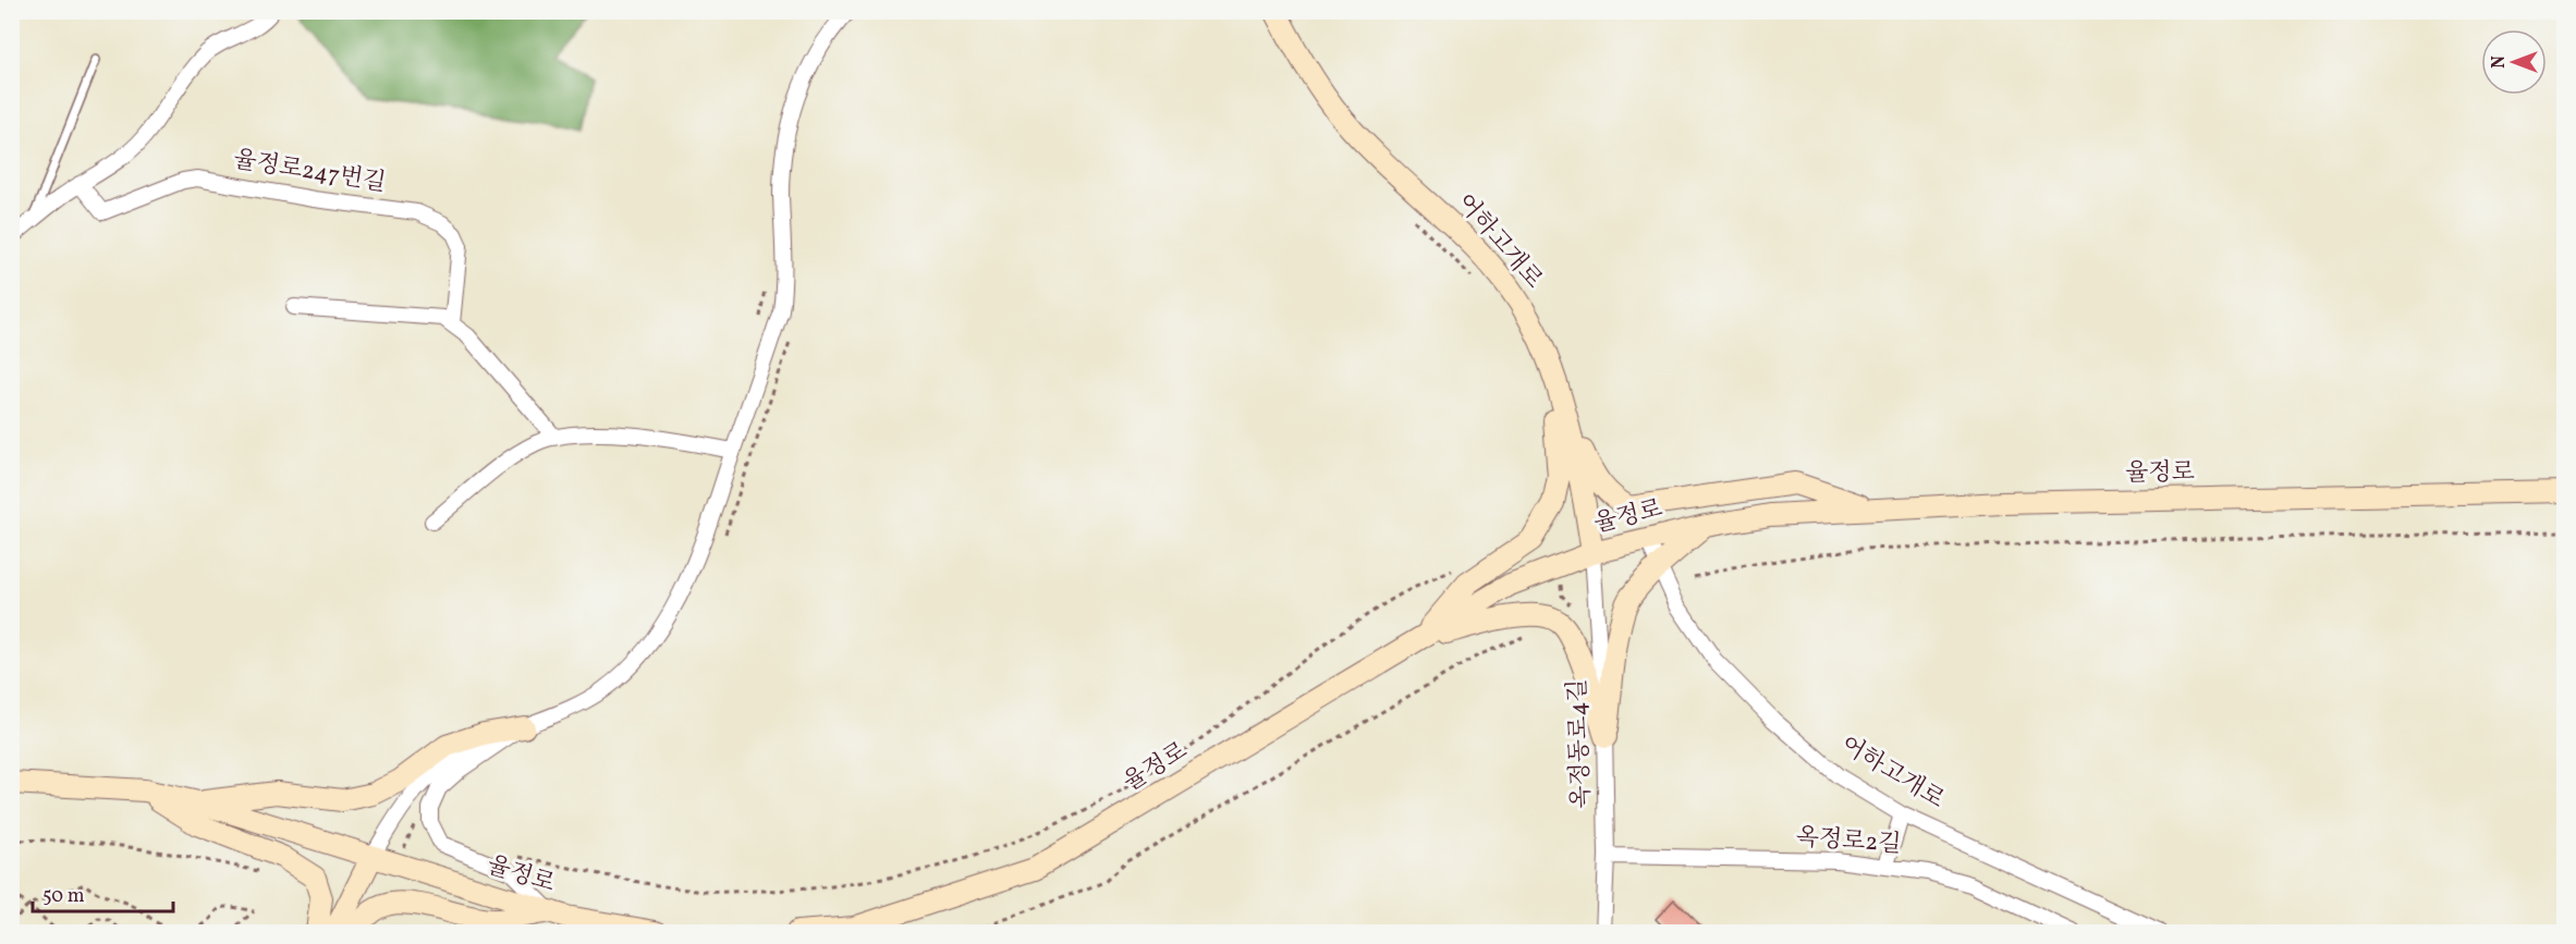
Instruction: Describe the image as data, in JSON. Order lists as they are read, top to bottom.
{
  "streets": {
    "main road": ["어하고개로", "율정로"],
    "street": ["율정로247번길", "옥정동로4길", "옥정로2길"]
  },
  "crossings": [
    ["어하고개로", "율정로"],
    ["어하고개로", "옥정동로4길"],
    ["율정로", "옥정동로4길"],
    ["옥정동로4길", "옥정로2길"]
  ],
  "scale_bar": "50 m",
  "north": "left"
}
